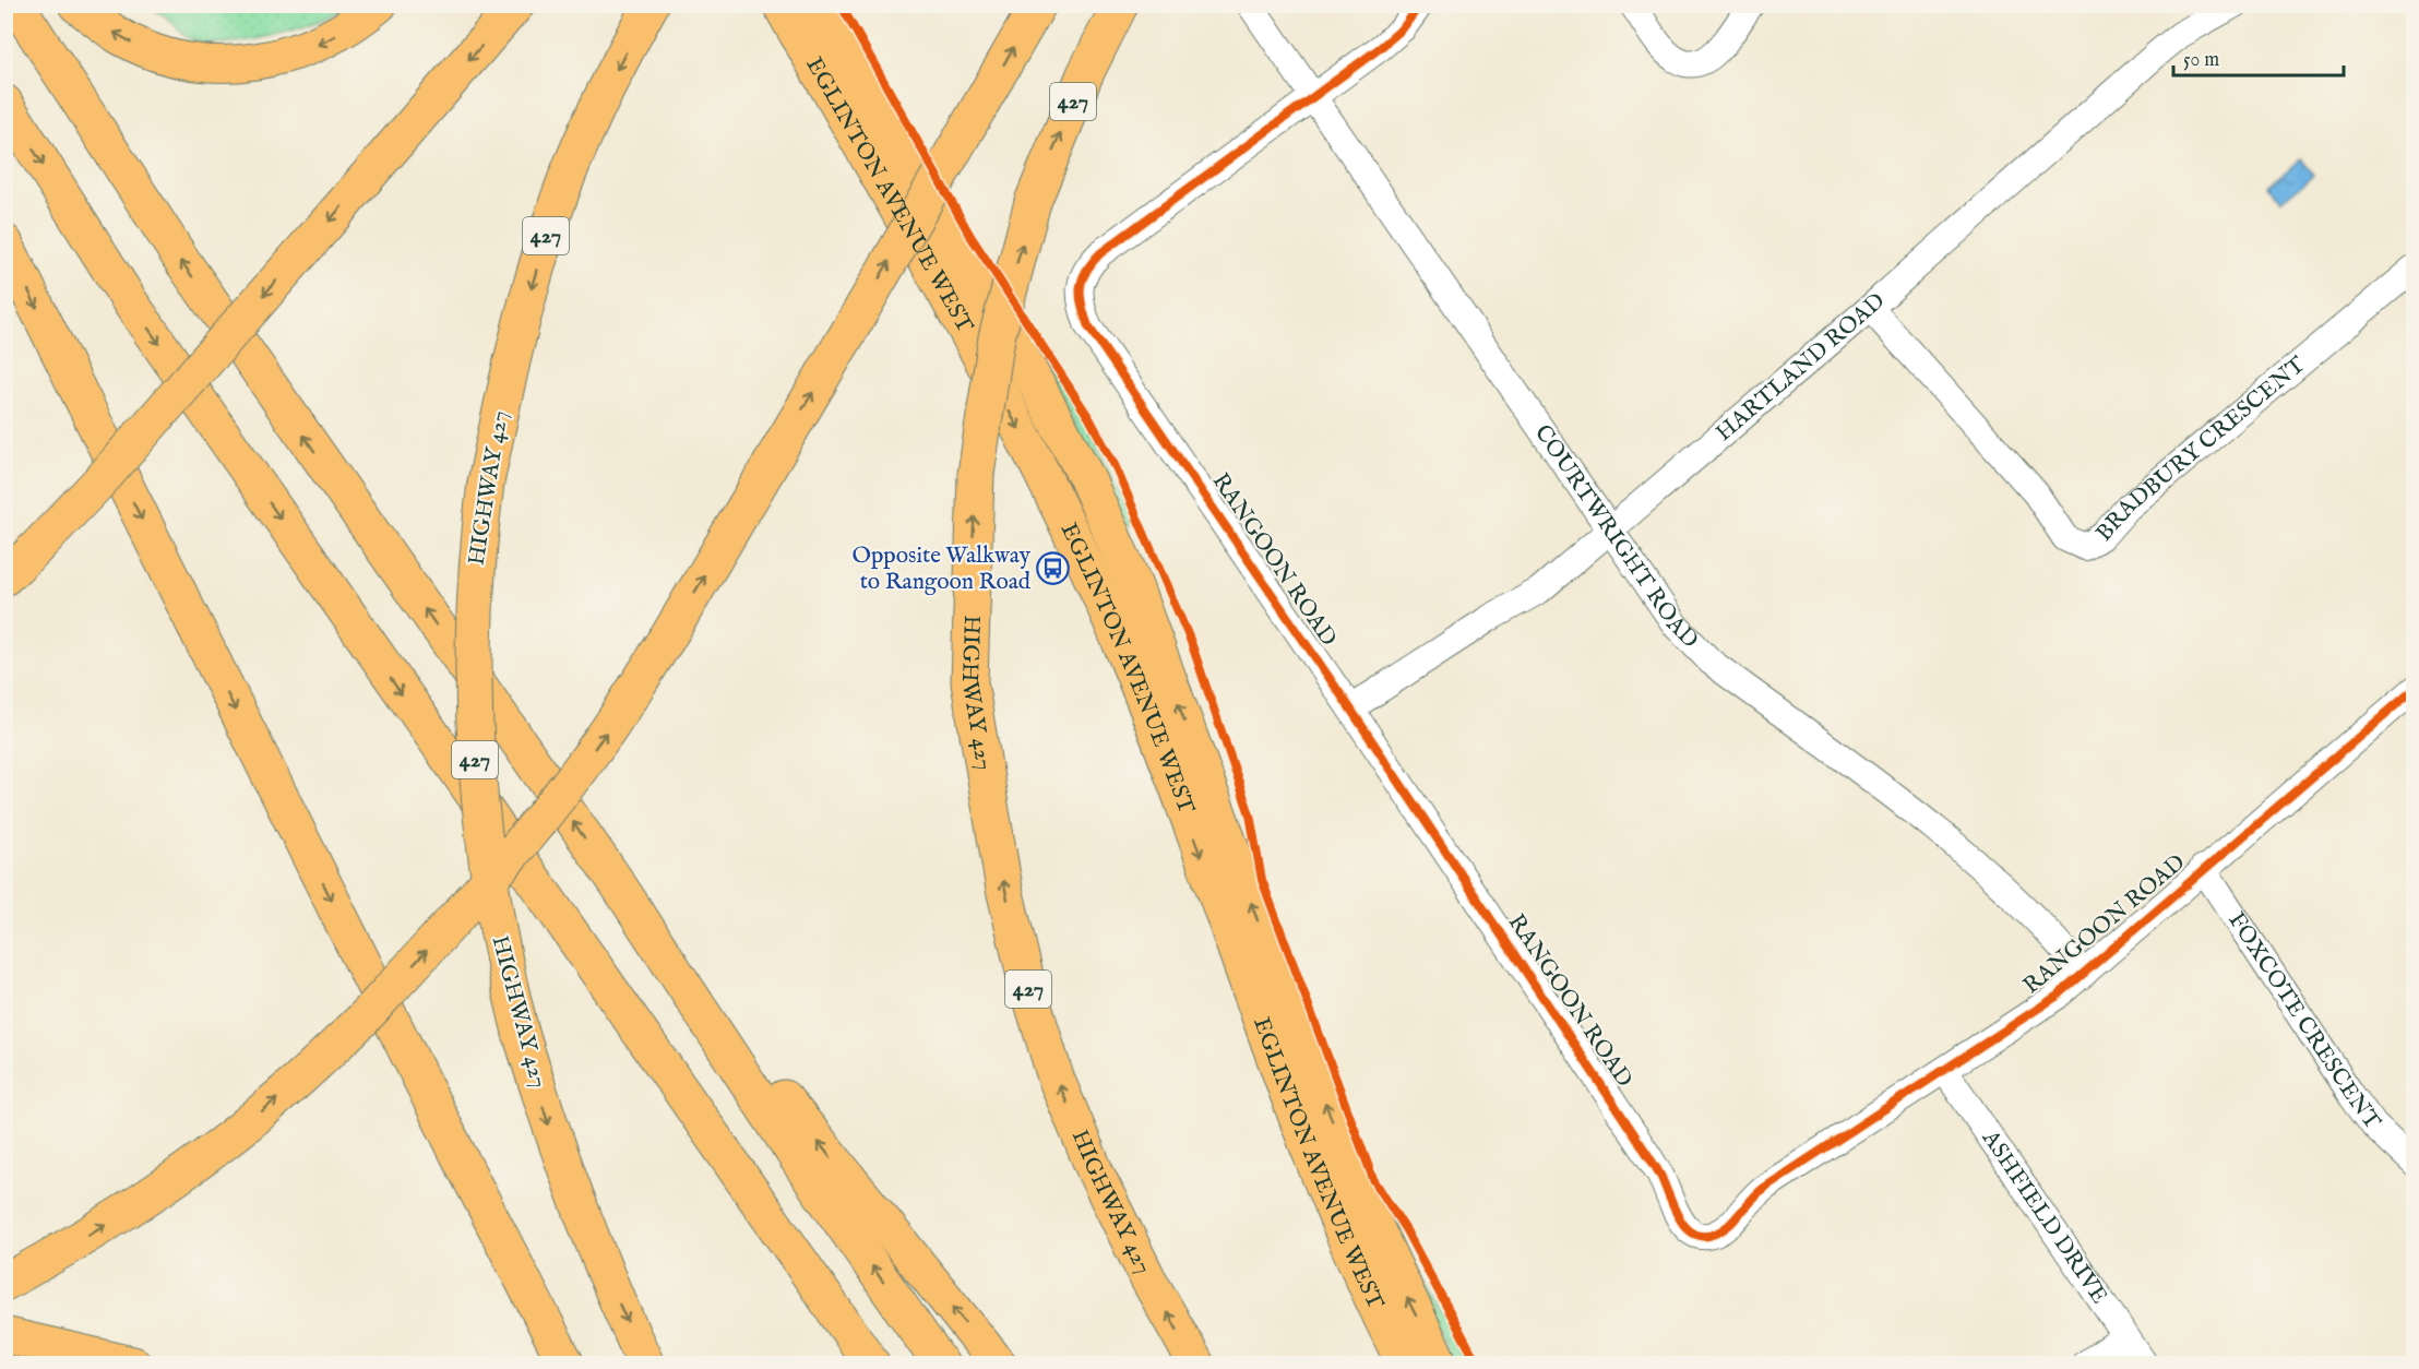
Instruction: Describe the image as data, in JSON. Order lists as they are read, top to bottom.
{
  "streets": {
    "main road": ["427", "EGLINTON AVENUE WEST", "HIGHWAY 427"],
    "street": [
      "HARTLAND ROAD",
      "BRADBURY CRESCENT",
      "COURTWRIGHT ROAD",
      "RANGOON ROAD",
      "FOXCOTE CRESCENT",
      "ASHFIELD DRIVE"
    ]
  },
  "crossings": [
    ["HARTLAND ROAD", "BRADBURY CRESCENT"],
    ["HARTLAND ROAD", "COURTWRIGHT ROAD"],
    ["HARTLAND ROAD", "RANGOON ROAD"],
    ["COURTWRIGHT ROAD", "RANGOON ROAD"],
    ["RANGOON ROAD", "FOXCOTE CRESCENT"],
    ["RANGOON ROAD", "ASHFIELD DRIVE"]
  ],
  "places": {
    "bus stop": ["Opposite Walkway to Rangoon Road"]
  },
  "scale_bar": "50 m"
}
